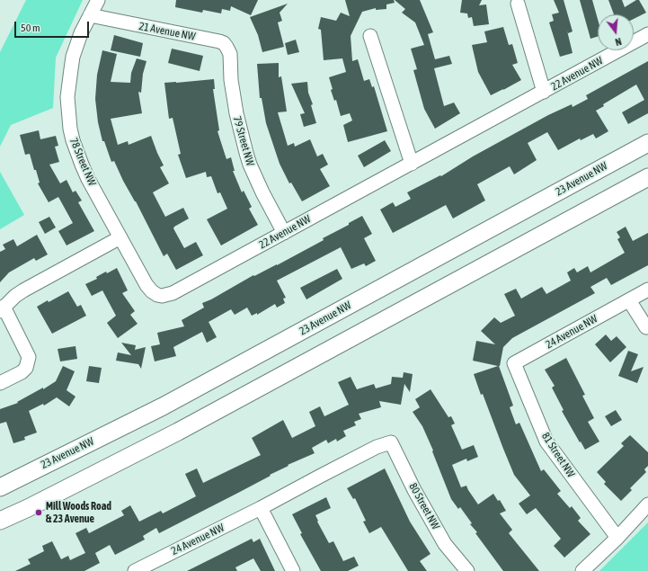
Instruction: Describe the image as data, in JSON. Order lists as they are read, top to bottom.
{
  "streets": {
    "main road": ["23 Avenue NW"],
    "street": [
      "21 Avenue NW",
      "22 Avenue NW",
      "79 Street NW",
      "78 Street NW",
      "24 Avenue NW",
      "81 Street NW",
      "80 Street NW"
    ]
  },
  "crossings": [
    ["21 Avenue NW", "79 Street NW"],
    ["21 Avenue NW", "78 Street NW"],
    ["22 Avenue NW", "79 Street NW"],
    ["22 Avenue NW", "78 Street NW"],
    ["24 Avenue NW", "81 Street NW"],
    ["24 Avenue NW", "80 Street NW"]
  ],
  "places": ["Mill Woods Road & 23 Avenue"],
  "scale_bar": "50 m",
  "north": "bottom"
}
